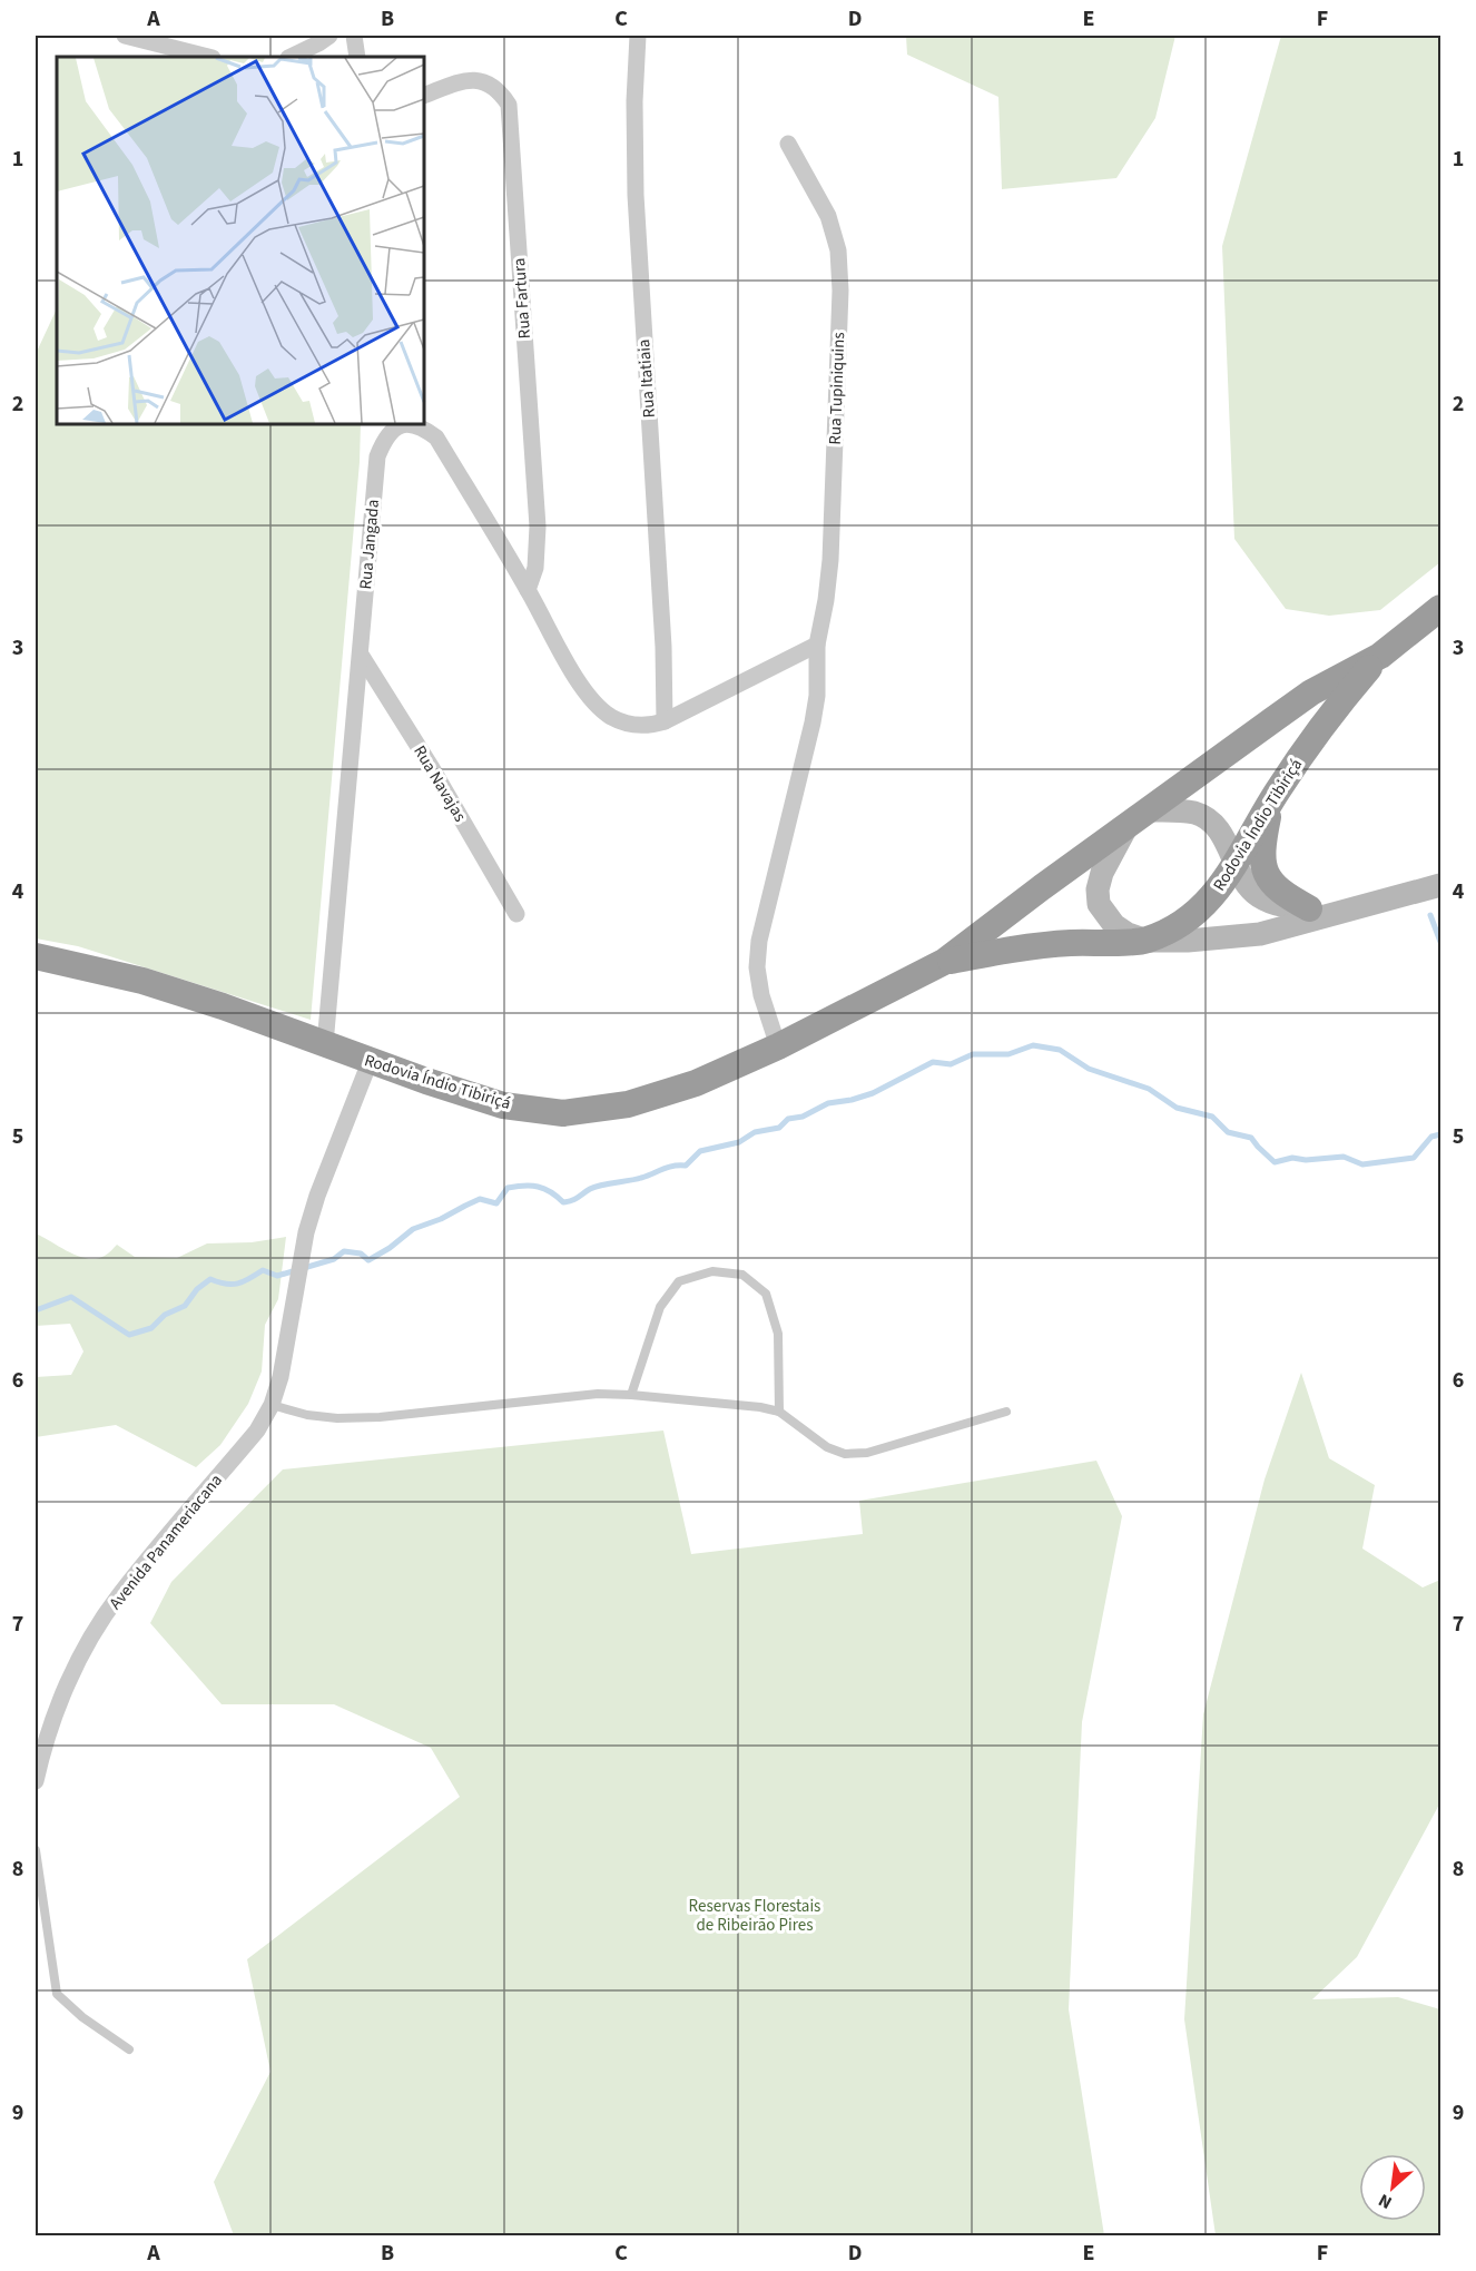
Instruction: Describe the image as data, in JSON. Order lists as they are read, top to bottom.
{
  "streets": {
    "highway": ["Rodovia Índio Tibiriçá"],
    "street": [
      "Rua Fartura",
      "Rua Itatiaia",
      "Rua Tupiniquins",
      "Rua Jangada",
      "Rua Navajas",
      "Avenida Panameriacana"
    ]
  },
  "crossings": [
    ["Rua Fartura", "Rua Jangada"],
    ["Rua Itatiaia", "Rua Jangada"],
    ["Rua Tupiniquins", "Rodovia Índio Tibiriçá"],
    ["Rua Jangada", "Rua Navajas"],
    ["Rua Jangada", "Rodovia Índio Tibiriçá"],
    ["Rodovia Índio Tibiriçá", "Avenida Panameriacana"]
  ],
  "parks": ["Reservas Florestais de Ribeirão Pires"],
  "north": "bottom left",
  "grid": {
    "columns": [
      "A",
      "B",
      "C",
      "D",
      "E",
      "F"
    ],
    "rows": [
      "1",
      "2",
      "3",
      "4",
      "5",
      "6",
      "7",
      "8",
      "9"
    ]
  }
}
